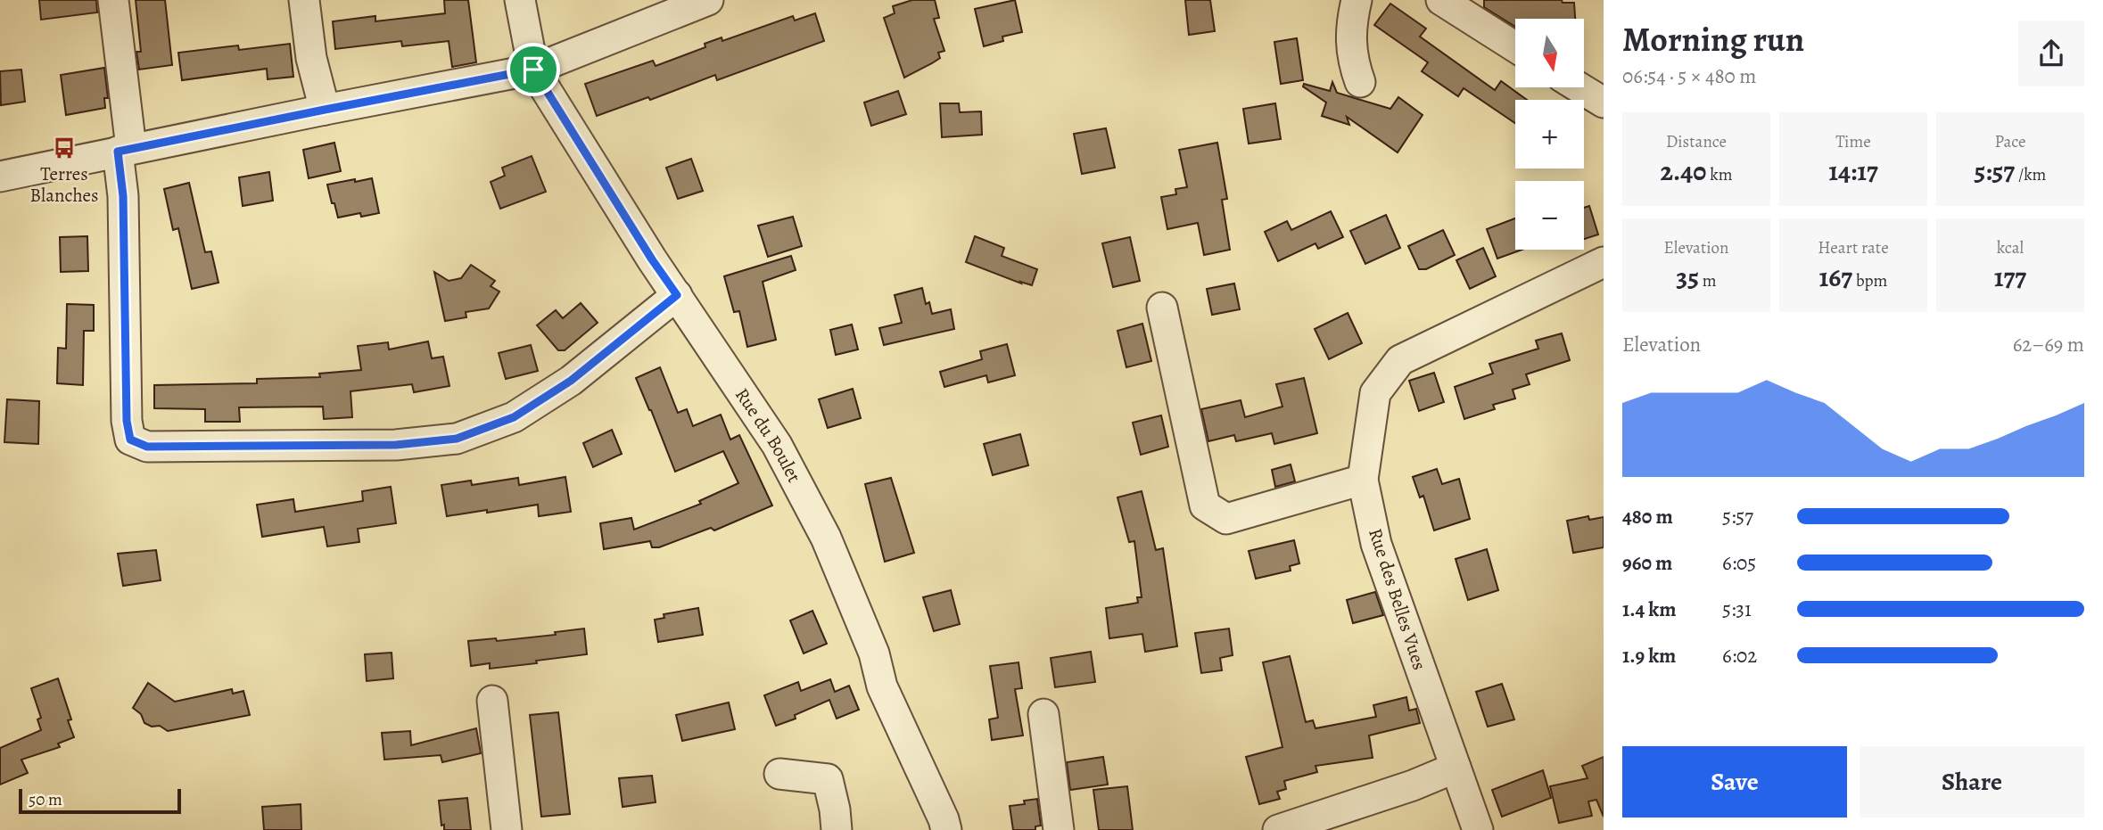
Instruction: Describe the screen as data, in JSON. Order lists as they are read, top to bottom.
{
  "streets": {
    "street": ["Rue du Boulet", "Rue des Belles Vues"]
  },
  "places": {
    "bus stop": ["Terres Blanches"]
  },
  "scale_bar": "50 m",
  "north": "bottom",
  "page": {
    "heading": ["Morning run", "06:54 · 5 × 480 m"],
    "map_buttons": ["+", "−"],
    "stats": [
      ["Distance", "2.40 km"],
      ["Time", "14:17"],
      ["Pace", "5:57 /km"],
      ["Elevation", "35 m"],
      ["Heart rate", "167 bpm"],
      ["kcal", "177"]
    ],
    "chart": ["Elevation", "62–69 m"],
    "list": [
      {
        "name": "480 m",
        "note": "5:57"
      },
      {
        "name": "960 m",
        "note": "6:05"
      },
      {
        "name": "1.4 km",
        "note": "5:31"
      },
      {
        "name": "1.9 km",
        "note": "6:02"
      }
    ],
    "buttons": ["Save", "Share"],
    "scale": "50 m"
  }
}
